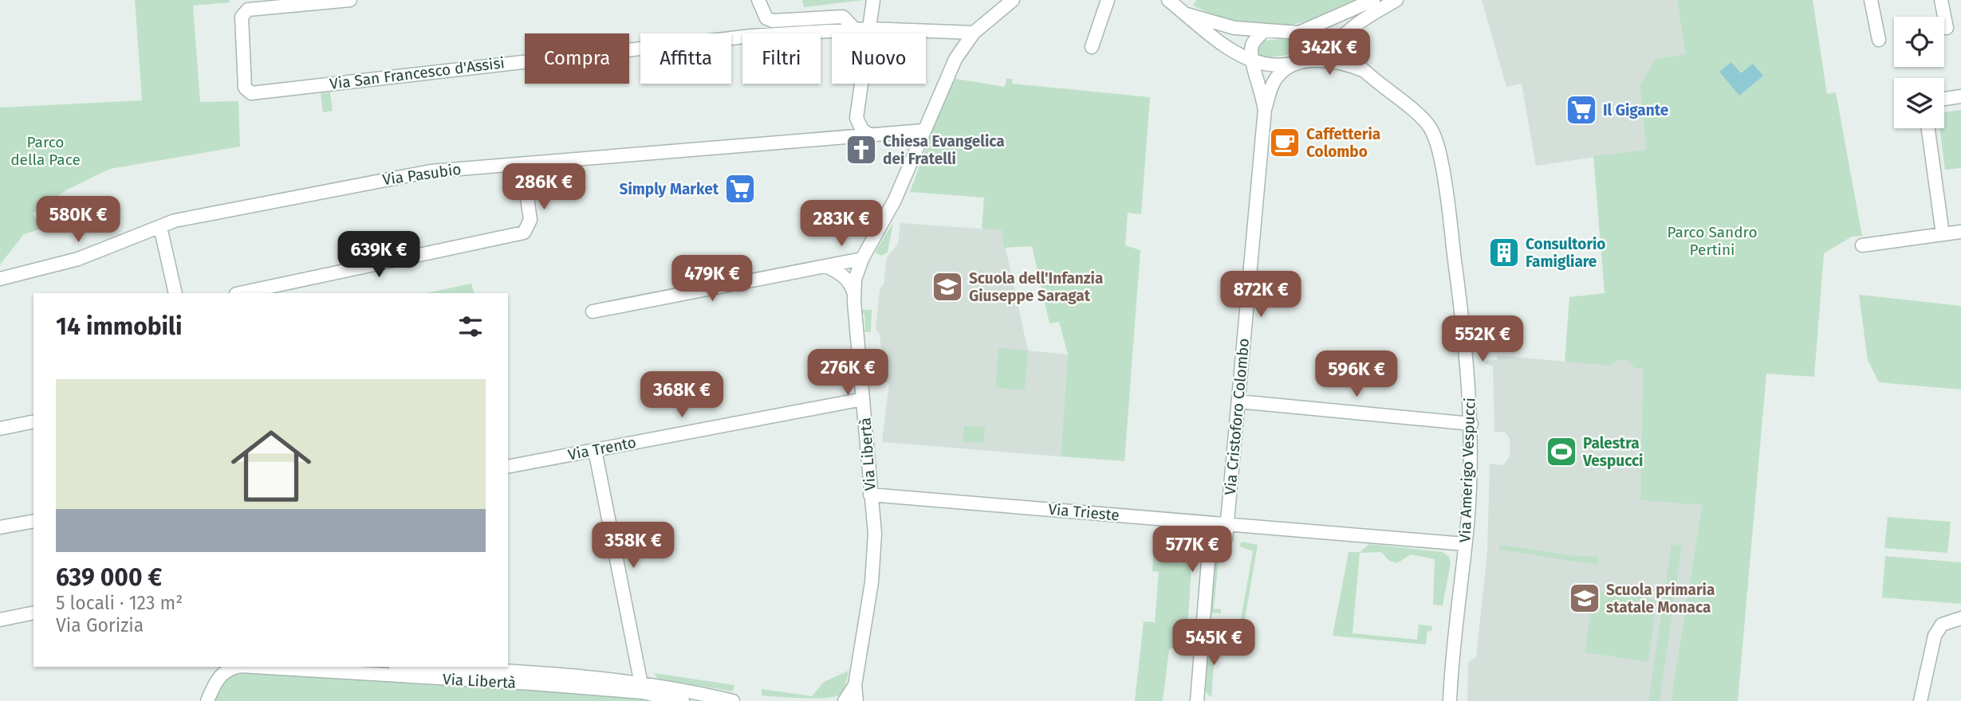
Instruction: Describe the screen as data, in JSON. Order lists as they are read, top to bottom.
{
  "streets": {
    "street": [
      "Via San Francesco d'Assisi",
      "Via Pasubio",
      "Via Cristoforo Colombo",
      "Via Trento",
      "Via Libertà",
      "Via Amerigo Vespucci",
      "Via Trieste"
    ]
  },
  "crossings": [
    ["Via San Francesco d'Assisi", "Via Libertà"],
    ["Via Pasubio", "Via Libertà"],
    ["Via Cristoforo Colombo", "Via Trieste"],
    ["Via Trento", "Via Libertà"],
    ["Via Libertà", "Via Trieste"],
    ["Via Amerigo Vespucci", "Via Trieste"]
  ],
  "parks": ["Parco della Pace", "Parco Sandro Pertini"],
  "places": {
    "supermarket": ["Il Gigante", "Simply Market"],
    "cafe": ["Caffetteria Colombo"],
    "church": ["Chiesa Evangelica dei Fratelli"],
    "building": ["Consultorio Famigliare"],
    "school or university": ["Scuola dell'Infanzia Giuseppe Saragat", "Scuola primaria statale Monaca"],
    "sports": ["Palestra Vespucci"]
  },
  "page": {
    "price": [
      "342K €",
      "286K €",
      "580K €",
      "283K €",
      "639K €",
      "479K €",
      "872K €",
      "552K €",
      "276K €",
      "596K €",
      "368K €",
      "358K €",
      "577K €",
      "545K €"
    ],
    "chip": [
      "Compra",
      "Affitta",
      "Filtri",
      "Nuovo"
    ],
    "heading": "14 immobili",
    "list": [
      {
        "name": "639 000 €",
        "note": "5 locali · 123 m² · Via Gorizia"
      }
    ]
  }
}
